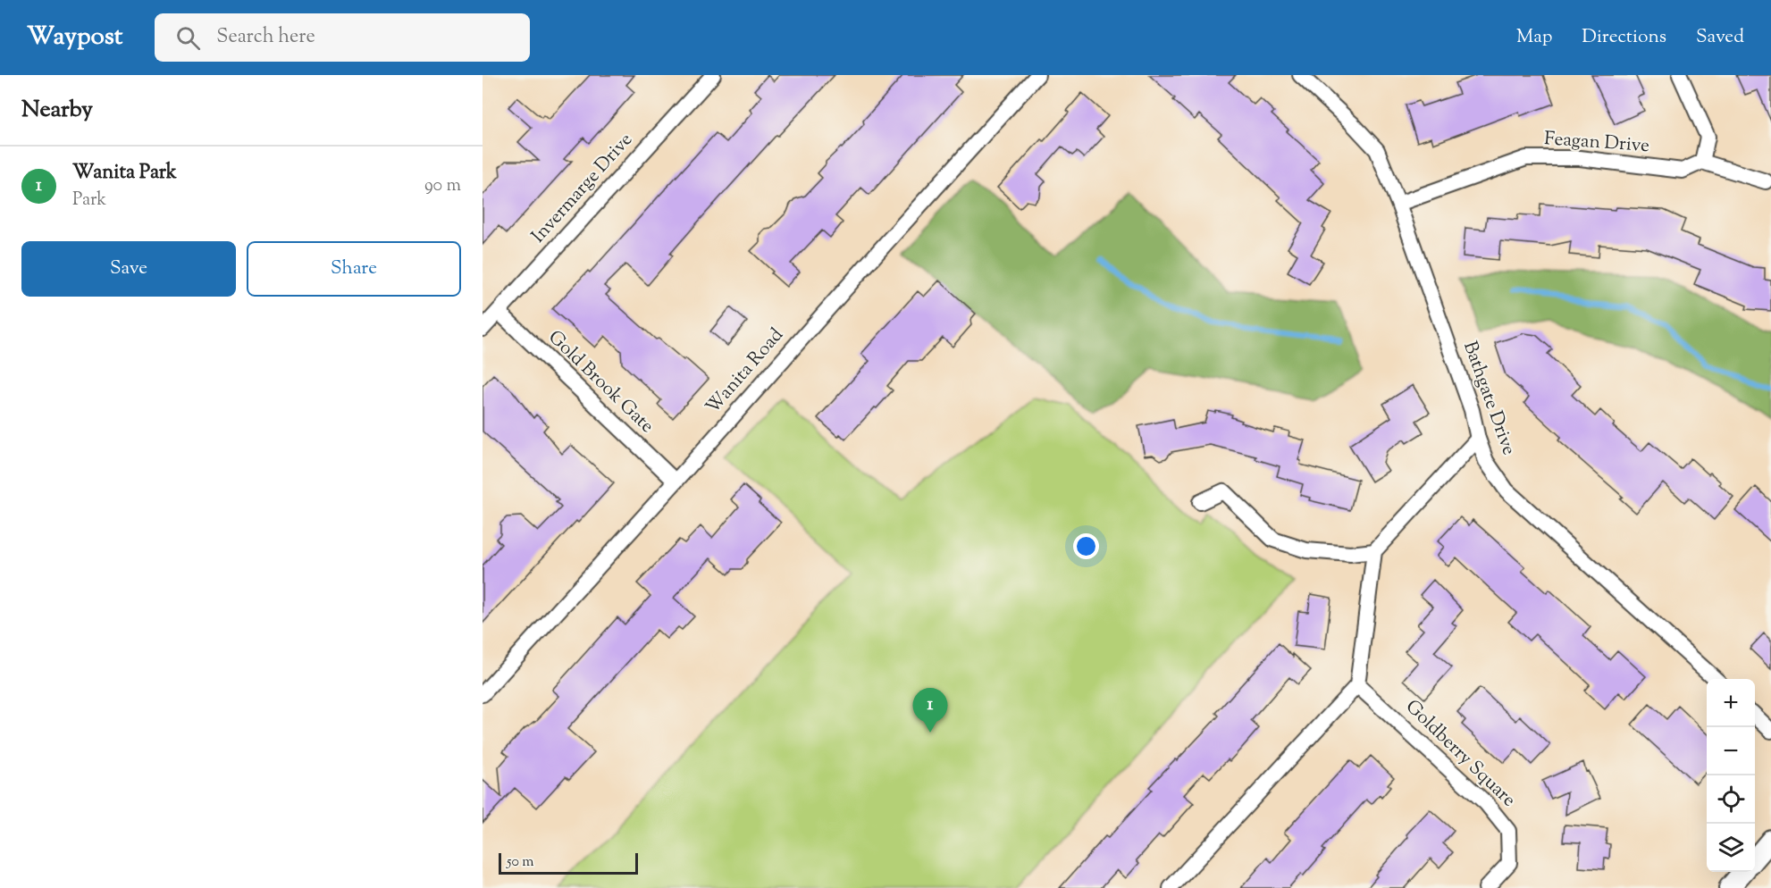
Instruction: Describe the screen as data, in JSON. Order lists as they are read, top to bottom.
{
  "streets": {
    "street": [
      "Feagan Drive",
      "Invermarge Drive",
      "Wanita Road",
      "Gold Brook Gate",
      "Bathgate Drive",
      "Goldberry Square"
    ]
  },
  "crossings": [
    ["Feagan Drive", "Bathgate Drive"],
    ["Invermarge Drive", "Gold Brook Gate"],
    ["Wanita Road", "Gold Brook Gate"]
  ],
  "scale_bar": "50 m",
  "page": {
    "header": "Waypost",
    "search": "Search here",
    "nav": ["Map", "Directions", "Saved"],
    "heading": "Nearby",
    "list": [
      {
        "mark": "1",
        "name": "Wanita Park",
        "note": "Park",
        "value": "90 m"
      }
    ],
    "buttons": ["Save", "Share"],
    "map_buttons": ["+", "−"],
    "pins": "1",
    "scale": "50 m"
  }
}
